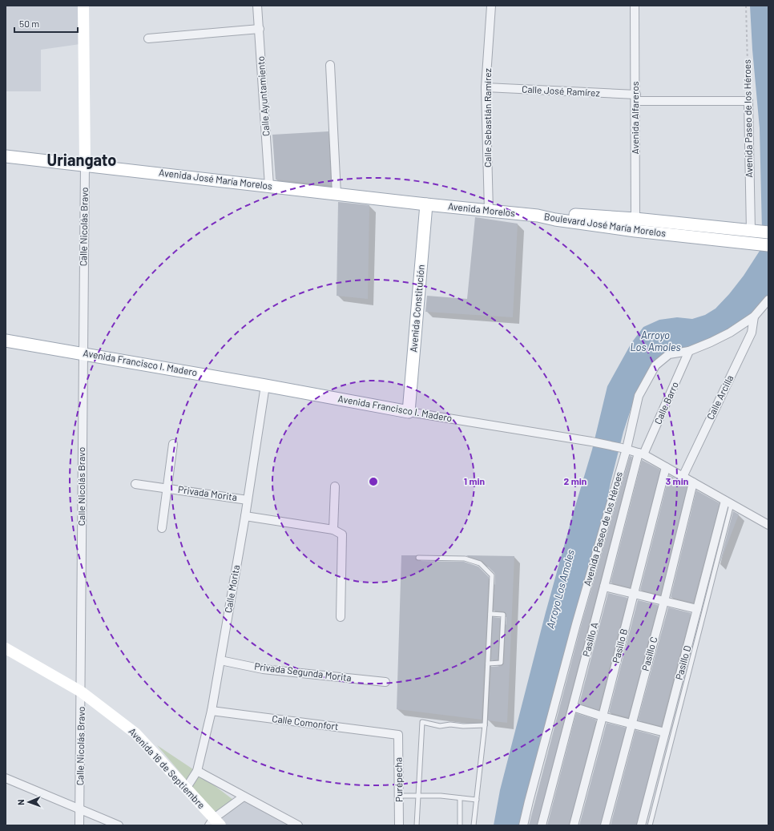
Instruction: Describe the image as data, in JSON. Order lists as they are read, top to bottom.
{
  "streets": {
    "main road": [
      "Avenida José María Morelos",
      "Avenida Morelos",
      "Boulevard José María Morelos",
      "Avenida Constitución",
      "Avenida Francisco I. Madero"
    ],
    "street": [
      "Calle José Ramírez",
      "Calle Ayuntamiento",
      "Calle Sebastián Ramírez",
      "Avenida Alfareros",
      "Avenida Paseo de los Héroes",
      "Calle Nicolás Bravo",
      "Calle Arcilla",
      "Calle Barro",
      "Privada Morita",
      "Calle Morita",
      "Pasillo A",
      "Pasillo B",
      "Pasillo C",
      "Pasillo D",
      "Privada Segunda Morita",
      "Calle Comonfort",
      "Avenida 16 de Septiembre",
      "Purépecha"
    ]
  },
  "crossings": [
    ["Calle José Ramírez", "Calle Sebastián Ramírez"],
    ["Calle José Ramírez", "Avenida Alfareros"],
    ["Calle José Ramírez", "Avenida Paseo de los Héroes"],
    ["Calle Ayuntamiento", "Avenida José María Morelos"],
    ["Calle Sebastián Ramírez", "Avenida Morelos"],
    ["Avenida Alfareros", "Boulevard José María Morelos"],
    ["Avenida Paseo de los Héroes", "Boulevard José María Morelos"],
    ["Avenida Paseo de los Héroes", "Avenida Francisco I. Madero"],
    ["Avenida Paseo de los Héroes", "Calle Arcilla"],
    ["Avenida Paseo de los Héroes", "Calle Barro"],
    ["Avenida José María Morelos", "Avenida Morelos"],
    ["Avenida José María Morelos", "Calle Nicolás Bravo"],
    ["Avenida José María Morelos", "Avenida Constitución"],
    ["Avenida Morelos", "Boulevard José María Morelos"],
    ["Avenida Morelos", "Avenida Constitución"],
    ["Calle Nicolás Bravo", "Avenida Francisco I. Madero"],
    ["Calle Nicolás Bravo", "Avenida 16 de Septiembre"],
    ["Avenida Constitución", "Avenida Francisco I. Madero"],
    ["Avenida Francisco I. Madero", "Calle Arcilla"],
    ["Avenida Francisco I. Madero", "Calle Barro"],
    ["Avenida Francisco I. Madero", "Calle Morita"],
    ["Avenida Francisco I. Madero", "Pasillo A"],
    ["Avenida Francisco I. Madero", "Pasillo B"],
    ["Avenida Francisco I. Madero", "Pasillo C"],
    ["Avenida Francisco I. Madero", "Pasillo D"],
    ["Calle Barro", "Pasillo A"],
    ["Privada Morita", "Calle Morita"],
    ["Calle Morita", "Privada Segunda Morita"],
    ["Calle Morita", "Calle Comonfort"],
    ["Calle Morita", "Avenida 16 de Septiembre"],
    ["Calle Comonfort", "Purépecha"]
  ],
  "districts": ["Uriangato"],
  "water": ["Arroyo Los Amoles"],
  "scale_bar": "50 m",
  "north": "left",
  "rings": ["1 min", "2 min", "3 min"]
}
